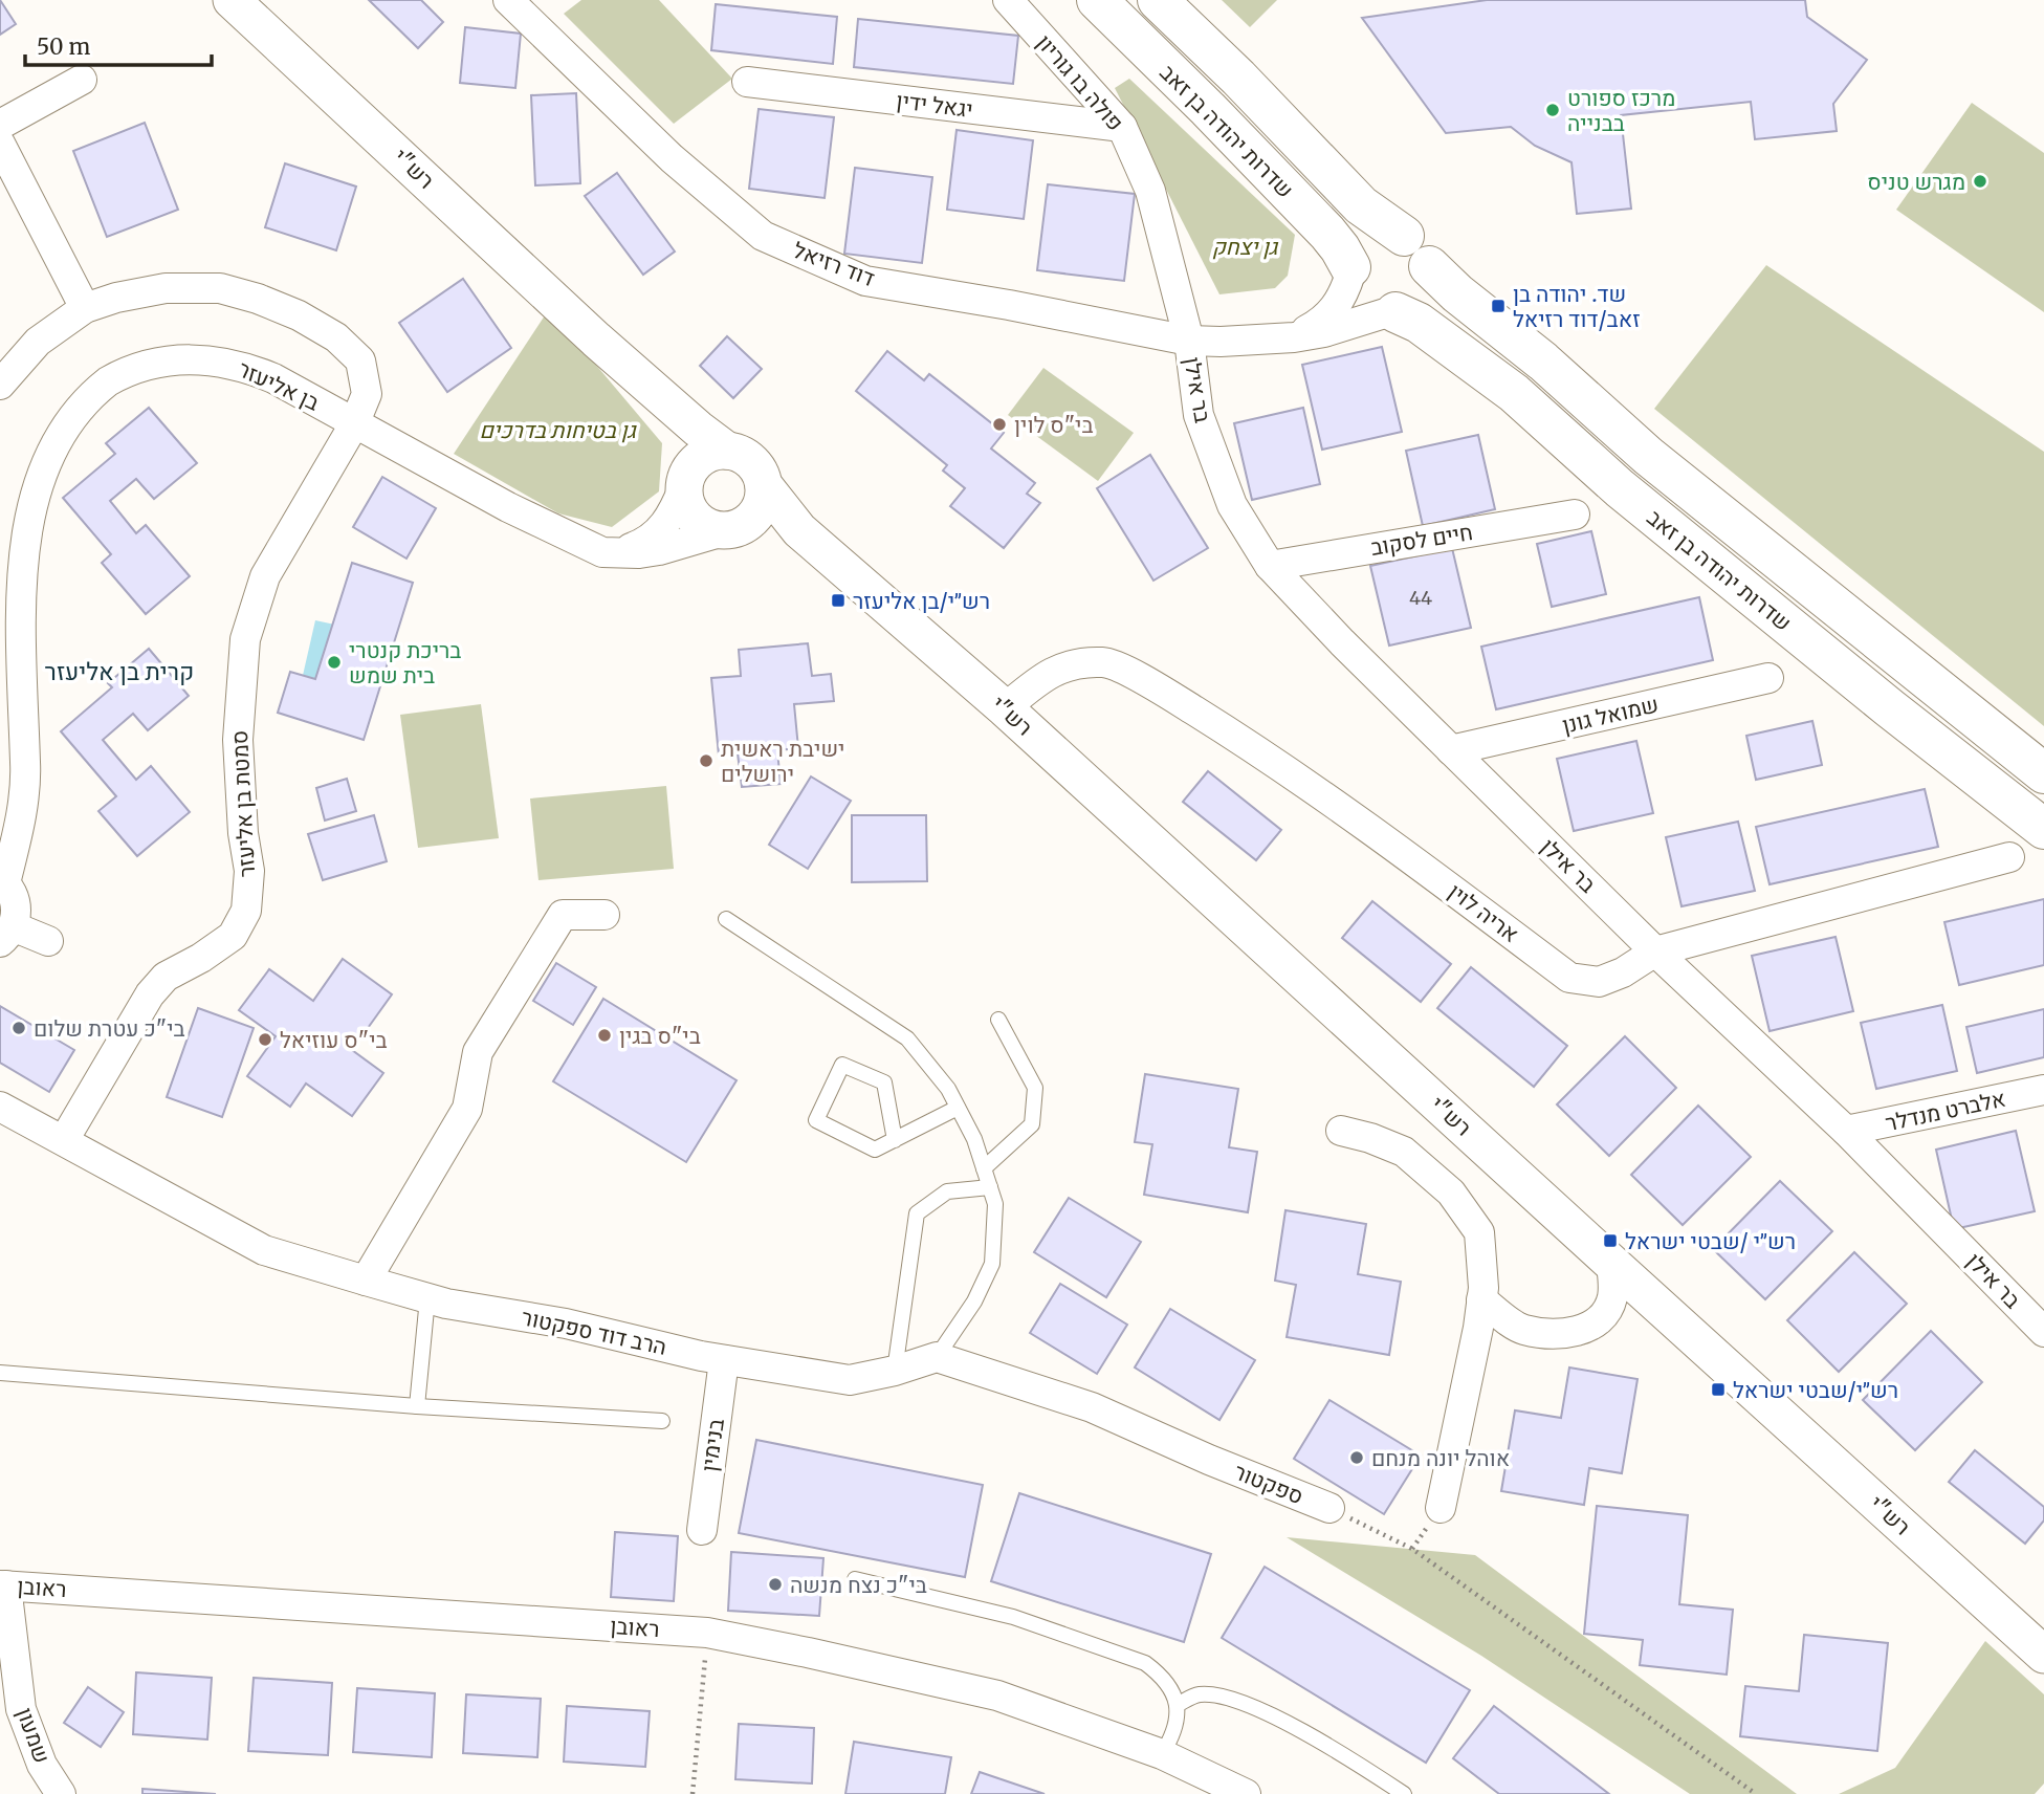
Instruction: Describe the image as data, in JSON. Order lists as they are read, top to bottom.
{
  "streets": {
    "main road": ["שדרות יהודה בן זאב"],
    "street": [
      "פולה בו גוריון",
      "יגאל ידין",
      "רש\"י",
      "דוד רזיאל",
      "בן אליעזר",
      "בר אילן",
      "חיים לסקוב",
      "שמואל גונן",
      "סמטת בן אליעזר",
      "אריה לוין",
      "אלברט מנדלר",
      "הרב דוד ספקטור",
      "בנימין",
      "ספקטור",
      "ראובן",
      "שמעון"
    ]
  },
  "crossings": [
    ["פולה בו גוריון", "יגאל ידין"],
    ["פולה בו גוריון", "דוד רזיאל"],
    ["פולה בו גוריון", "בר אילן"],
    ["שדרות יהודה בן זאב", "דוד רזיאל"],
    ["רש\"י", "בן אליעזר"],
    ["רש\"י", "אריה לוין"],
    ["דוד רזיאל", "בר אילן"],
    ["בן אליעזר", "סמטת בן אליעזר"],
    ["בר אילן", "חיים לסקוב"],
    ["בר אילן", "שמואל גונן"],
    ["בר אילן", "אריה לוין"],
    ["בר אילן", "אלברט מנדלר"],
    ["סמטת בן אליעזר", "הרב דוד ספקטור"],
    ["הרב דוד ספקטור", "בנימין"],
    ["הרב דוד ספקטור", "ספקטור"],
    ["ראובן", "שמעון"]
  ],
  "districts": ["קרית בן אליעזר"],
  "parks": ["גן יצחק", "גן בטיחות בדרכים"],
  "places": {
    "other": [
      "מרכז ספורט בבנייה",
      "מגרש טניס",
      "בי\"ס לוין",
      "בריכת קנטרי בית שמש",
      "ישיבת ראשית ירושלים",
      "בי\"כ עטרת שלום",
      "בי\"ס בגין",
      "בי\"ס עוזיאל",
      "אוהל יונה מנחם",
      "בי\"כ נצח מנשה"
    ],
    "transit": [
      "שד. יהודה בן זאב/דוד רזיאל",
      "רש״י/בן אליעזר",
      "רש״י /שבטי ישראל",
      "רש״י/שבטי ישראל"
    ]
  },
  "house_numbers": ["44"],
  "scale_bar": "50 m"
}
